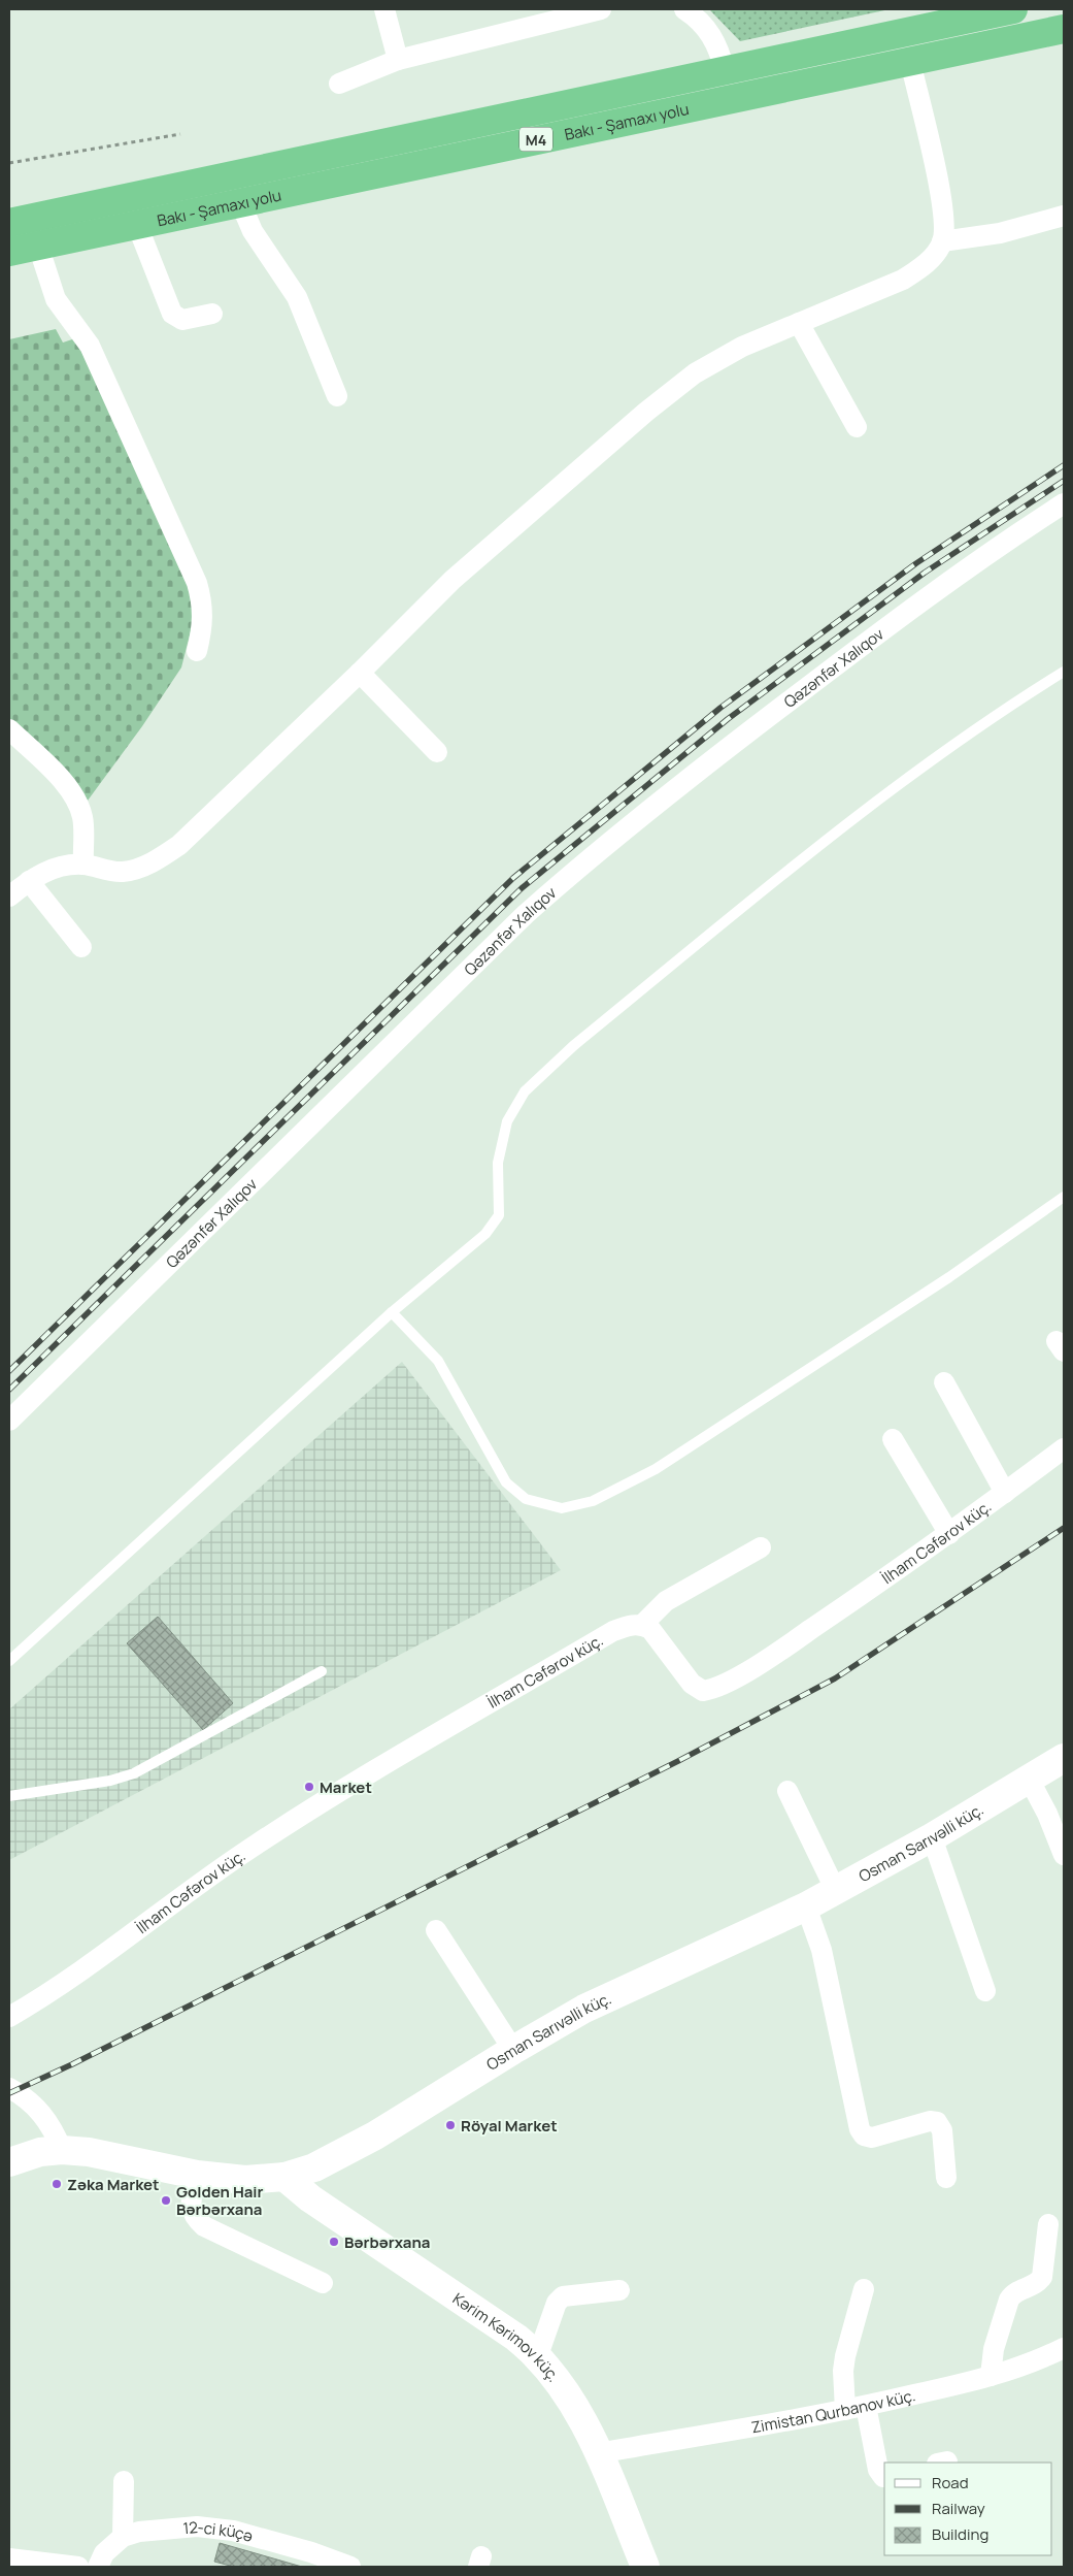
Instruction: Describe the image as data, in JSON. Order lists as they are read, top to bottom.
{
  "streets": {
    "highway": ["Bakı - Şamaxı yolu", "M4"],
    "street": [
      "Qəzənfər Xalıqov",
      "İlham Cəfərov küç.",
      "Osman Sarıvəlli küç.",
      "Kərim Kərimov küç.",
      "Zimistan Qurbanov küç.",
      "12-ci küçə"
    ]
  },
  "crossings": [
    ["Osman Sarıvəlli küç.", "Kərim Kərimov küç."],
    ["Kərim Kərimov küç.", "Zimistan Qurbanov küç."]
  ],
  "places": [
    "Market",
    "Röyal Market",
    "Zəka Market",
    "Golden Hair Bərbərxana",
    "Bərbərxana"
  ],
  "legend": ["Road", "Railway", "Building"]
}
